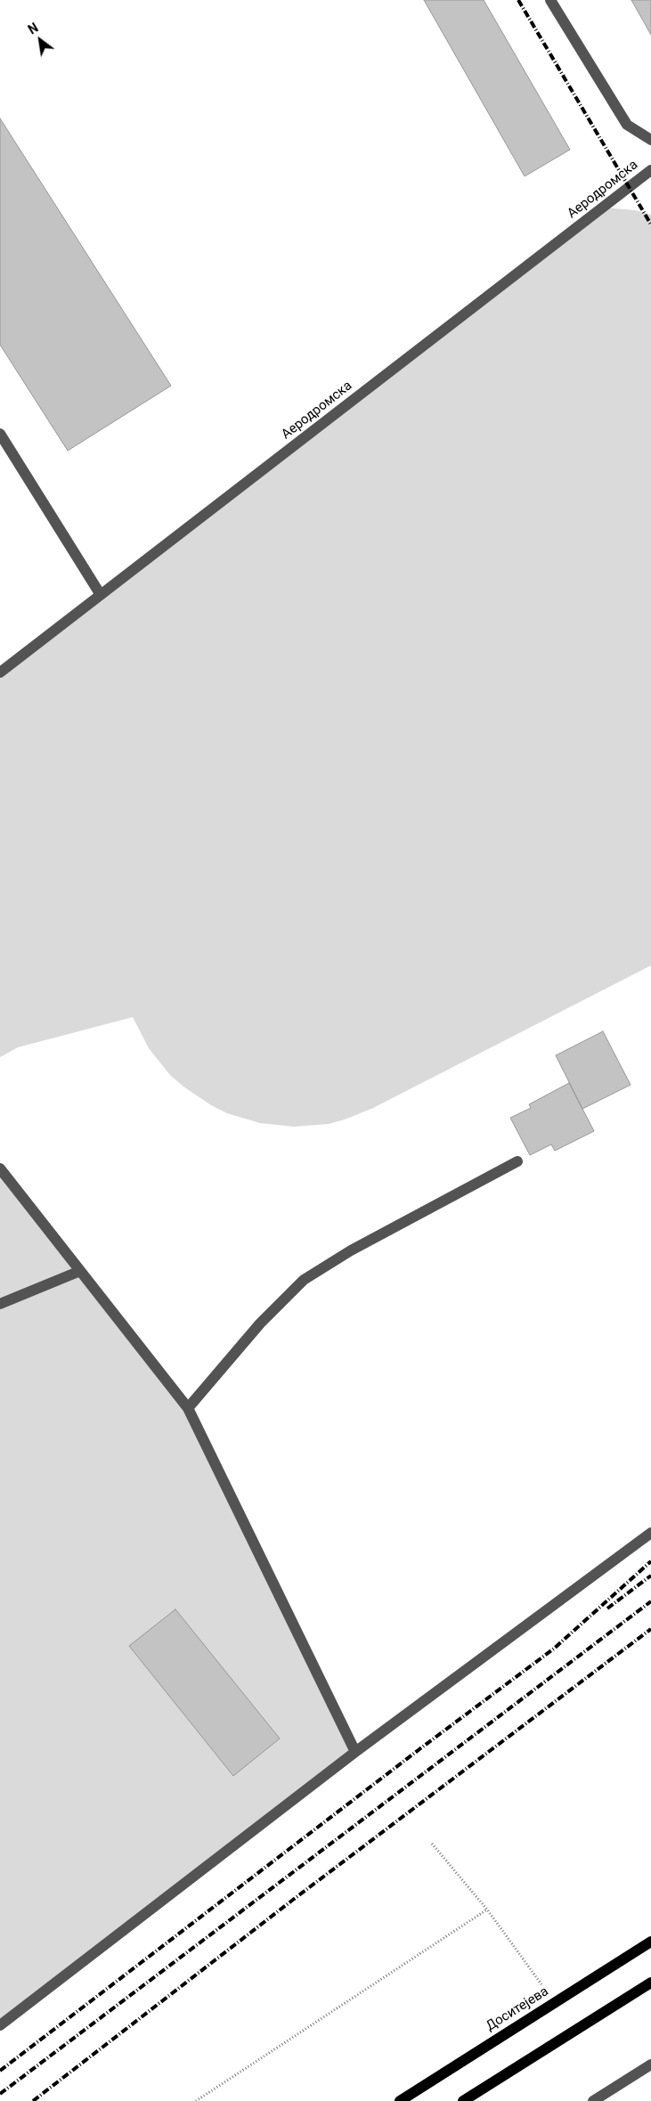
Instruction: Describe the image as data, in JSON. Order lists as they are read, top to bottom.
{
  "streets": {
    "main road": ["Доситејева"],
    "street": ["Аеродромска"]
  },
  "north": "top left"
}
